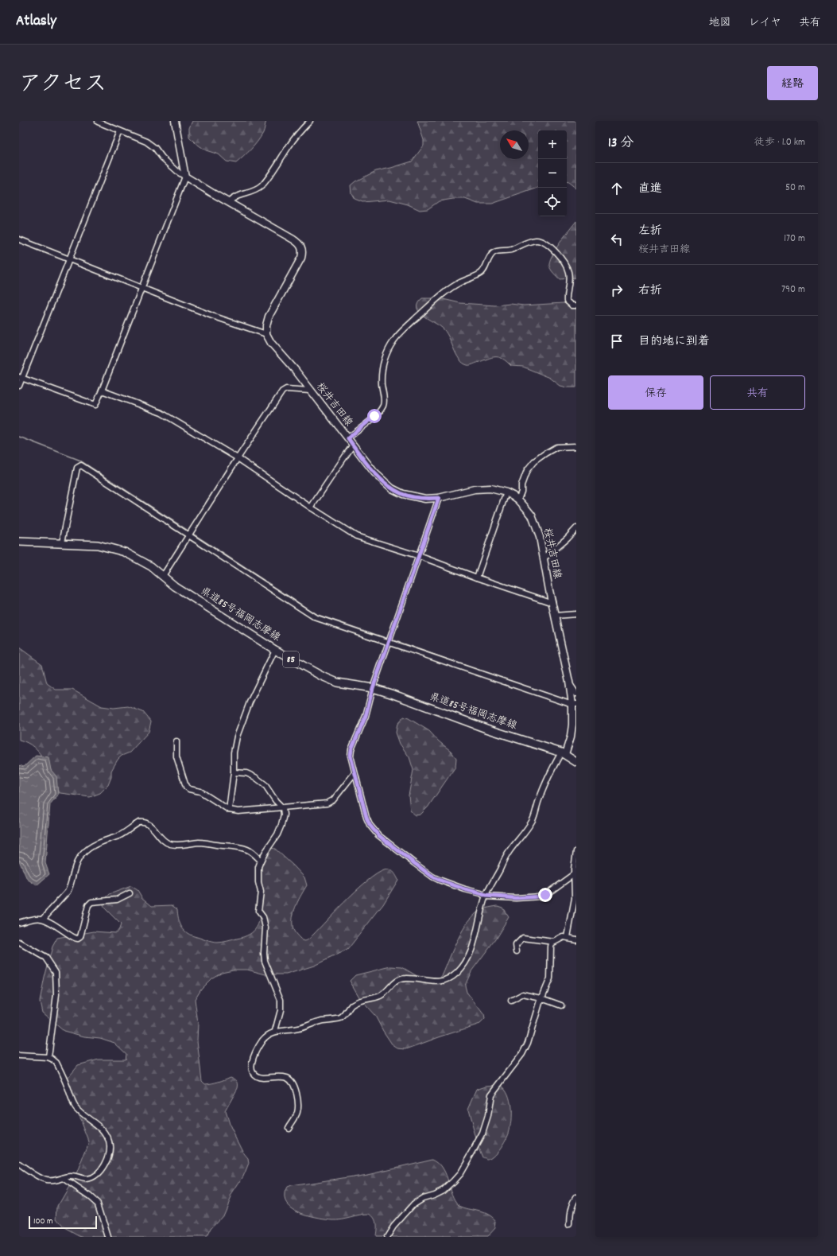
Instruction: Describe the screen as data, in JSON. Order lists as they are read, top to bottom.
{
  "streets": {
    "main road": ["桜井吉田線", "県道85号福岡志摩線", "85"]
  },
  "crossings": [
    ["桜井吉田線", "県道85号福岡志摩線"]
  ],
  "scale_bar": "100 m",
  "north": "top left",
  "page": {
    "header": "Atlasly",
    "nav": ["地図", "レイヤ", "共有"],
    "title": "アクセス",
    "buttons": [
      "経路",
      ["保存", "共有"]
    ],
    "heading": ["13 分", "徒歩 · 1.0 km"],
    "map_buttons": ["+", "−"],
    "list": [
      ["直進", "50 m"],
      ["左折", "桜井吉田線", "170 m"],
      ["右折", "790 m"],
      "目的地に到着"
    ],
    "scale": "100 m"
  }
}
